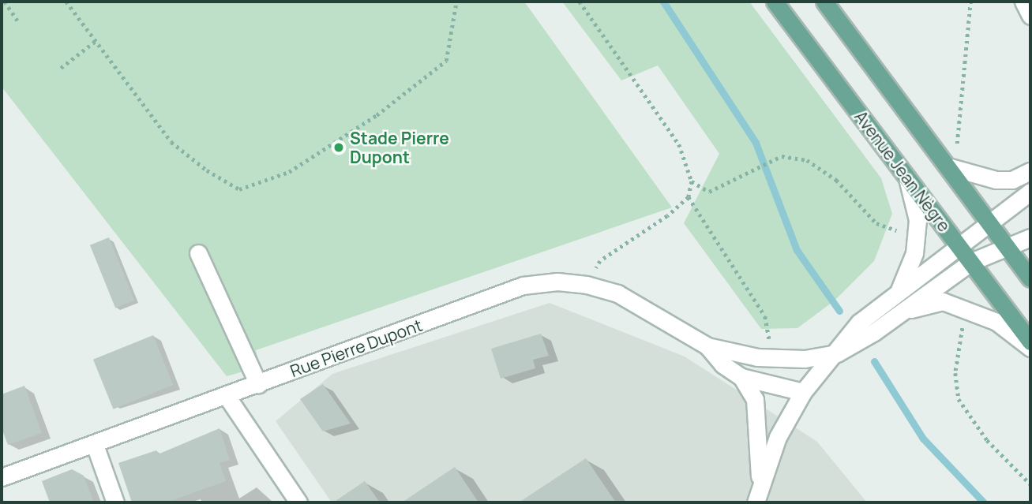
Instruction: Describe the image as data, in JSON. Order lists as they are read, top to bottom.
{
  "streets": {
    "main road": ["Avenue Jean Nègre"],
    "street": ["Rue Pierre Dupont"]
  },
  "places": ["Stade Pierre Dupont"]
}
